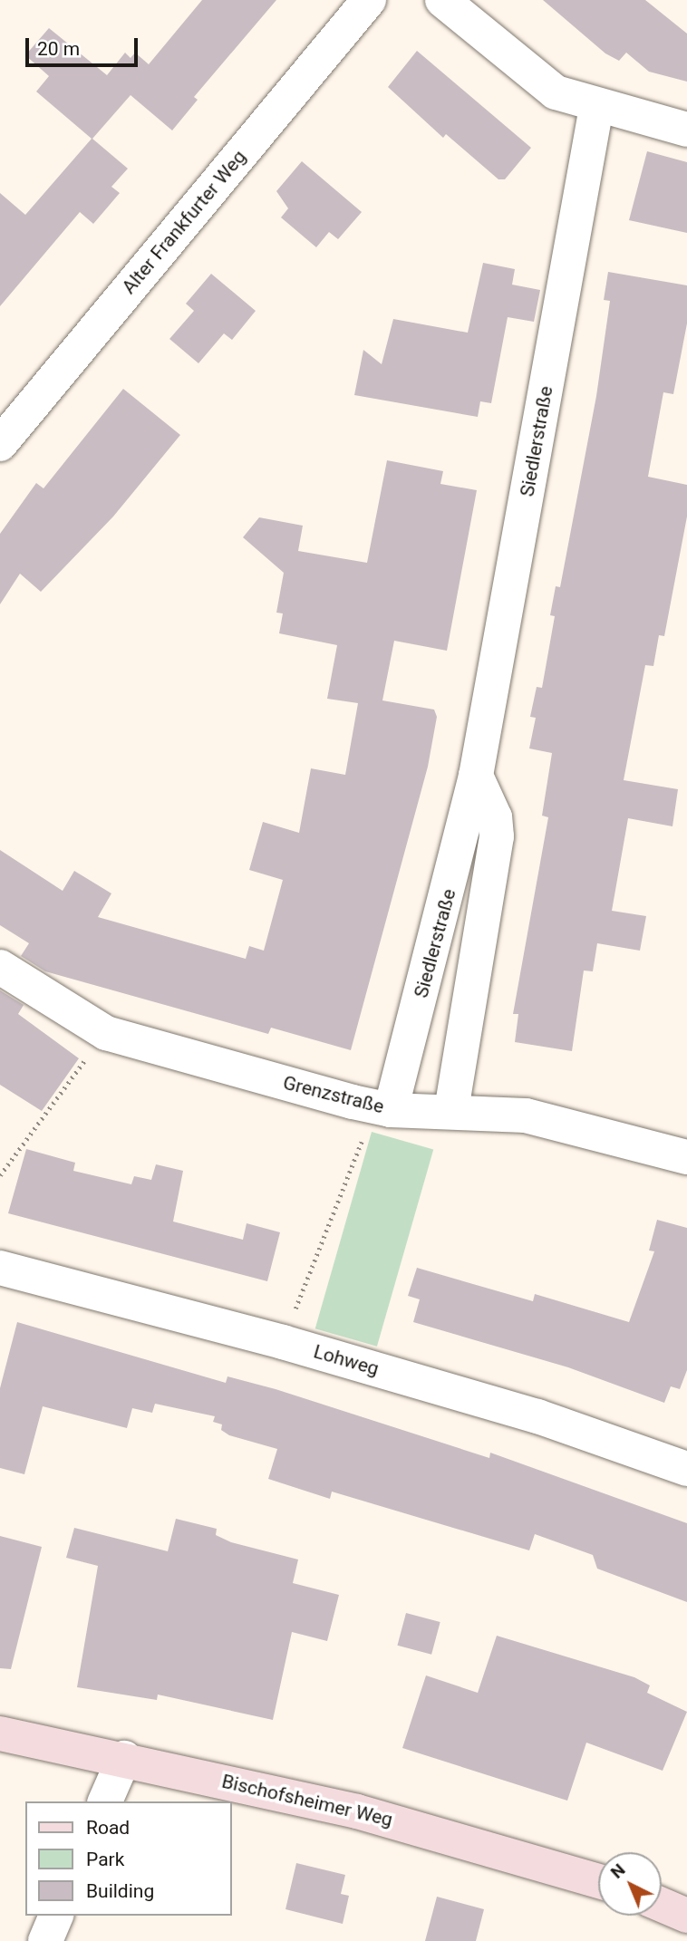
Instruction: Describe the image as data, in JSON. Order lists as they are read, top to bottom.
{
  "streets": {
    "street": [
      "Alter Frankfurter Weg",
      "Siedlerstraße",
      "Grenzstraße",
      "Lohweg",
      "Bischofsheimer Weg"
    ]
  },
  "crossings": [
    ["Siedlerstraße", "Grenzstraße"]
  ],
  "legend": ["Road", "Park", "Building"],
  "scale_bar": "20 m",
  "north": "top left"
}
